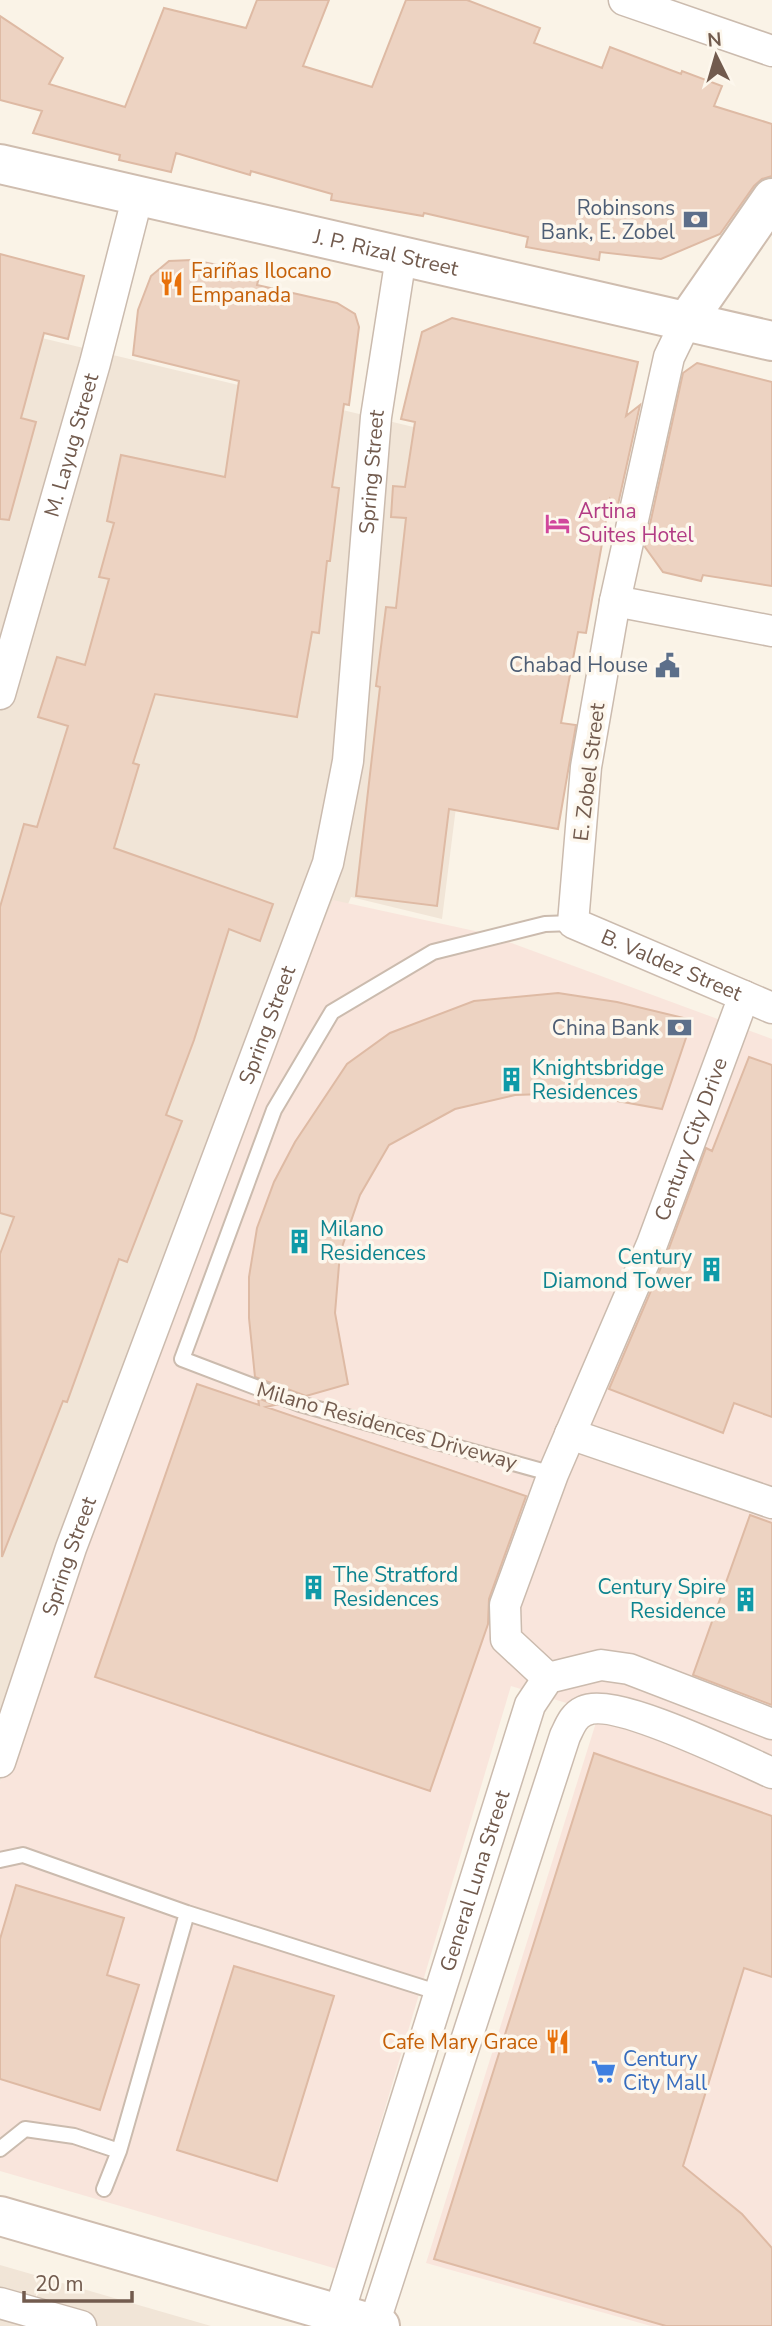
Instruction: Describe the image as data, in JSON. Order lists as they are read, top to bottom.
{
  "streets": {
    "main road": ["J. P. Rizal Street", "E. Zobel Street"],
    "street": [
      "M. Layug Street",
      "Spring Street",
      "B. Valdez Street",
      "Century City Drive",
      "General Luna Street"
    ],
    "lane": ["Milano Residences Driveway"]
  },
  "crossings": [
    ["J. P. Rizal Street", "M. Layug Street"],
    ["J. P. Rizal Street", "Spring Street"],
    ["J. P. Rizal Street", "E. Zobel Street"],
    ["E. Zobel Street", "B. Valdez Street"],
    ["E. Zobel Street", "Milano Residences Driveway"],
    ["B. Valdez Street", "Century City Drive"],
    ["B. Valdez Street", "Milano Residences Driveway"],
    ["Century City Drive", "Milano Residences Driveway"],
    ["Century City Drive", "General Luna Street"]
  ],
  "places": {
    "bank": ["Robinsons Bank, E. Zobel", "China Bank"],
    "restaurant": ["Fariñas Ilocano Empanada", "Cafe Mary Grace"],
    "hotel": ["Artina Suites Hotel"],
    "public building": ["Chabad House"],
    "building": [
      "Knightsbridge Residences",
      "Milano Residences",
      "Century Diamond Tower",
      "The Stratford Residences",
      "Century Spire Residence"
    ],
    "supermarket": ["Century City Mall"]
  },
  "scale_bar": "20 m",
  "north": "top"
}
